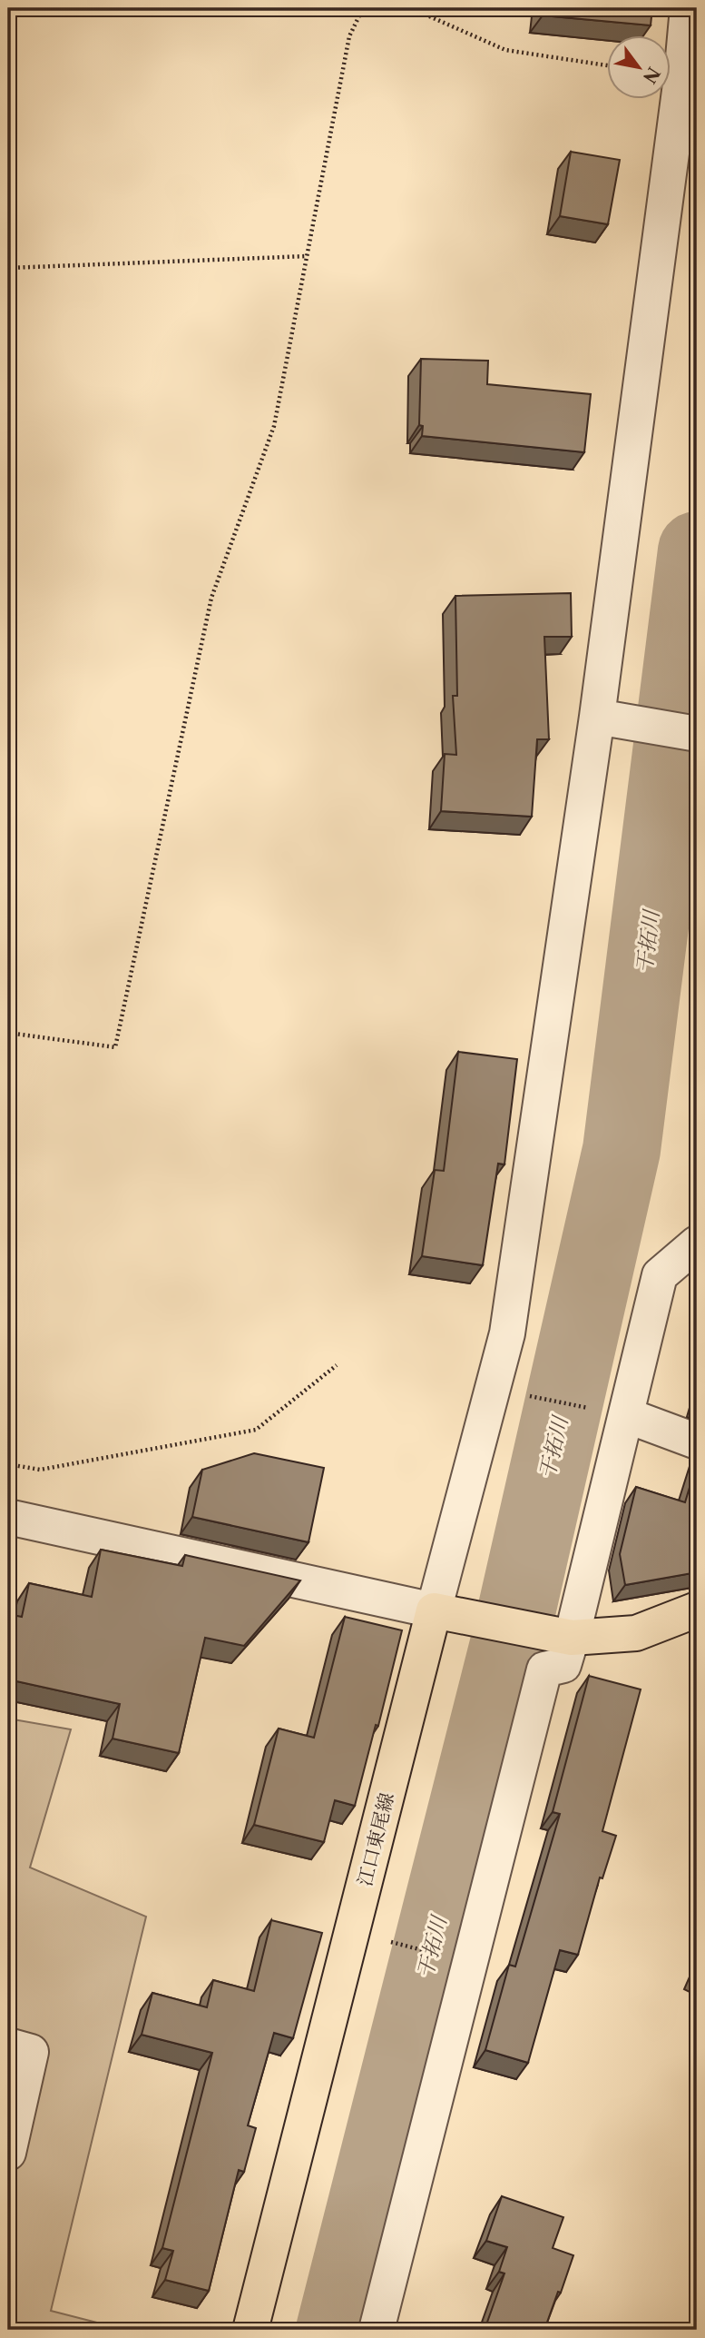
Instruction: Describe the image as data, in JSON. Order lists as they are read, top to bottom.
{
  "streets": {
    "main road": ["江口東尾線"]
  },
  "water": ["干拓川"],
  "north": "bottom right"
}
